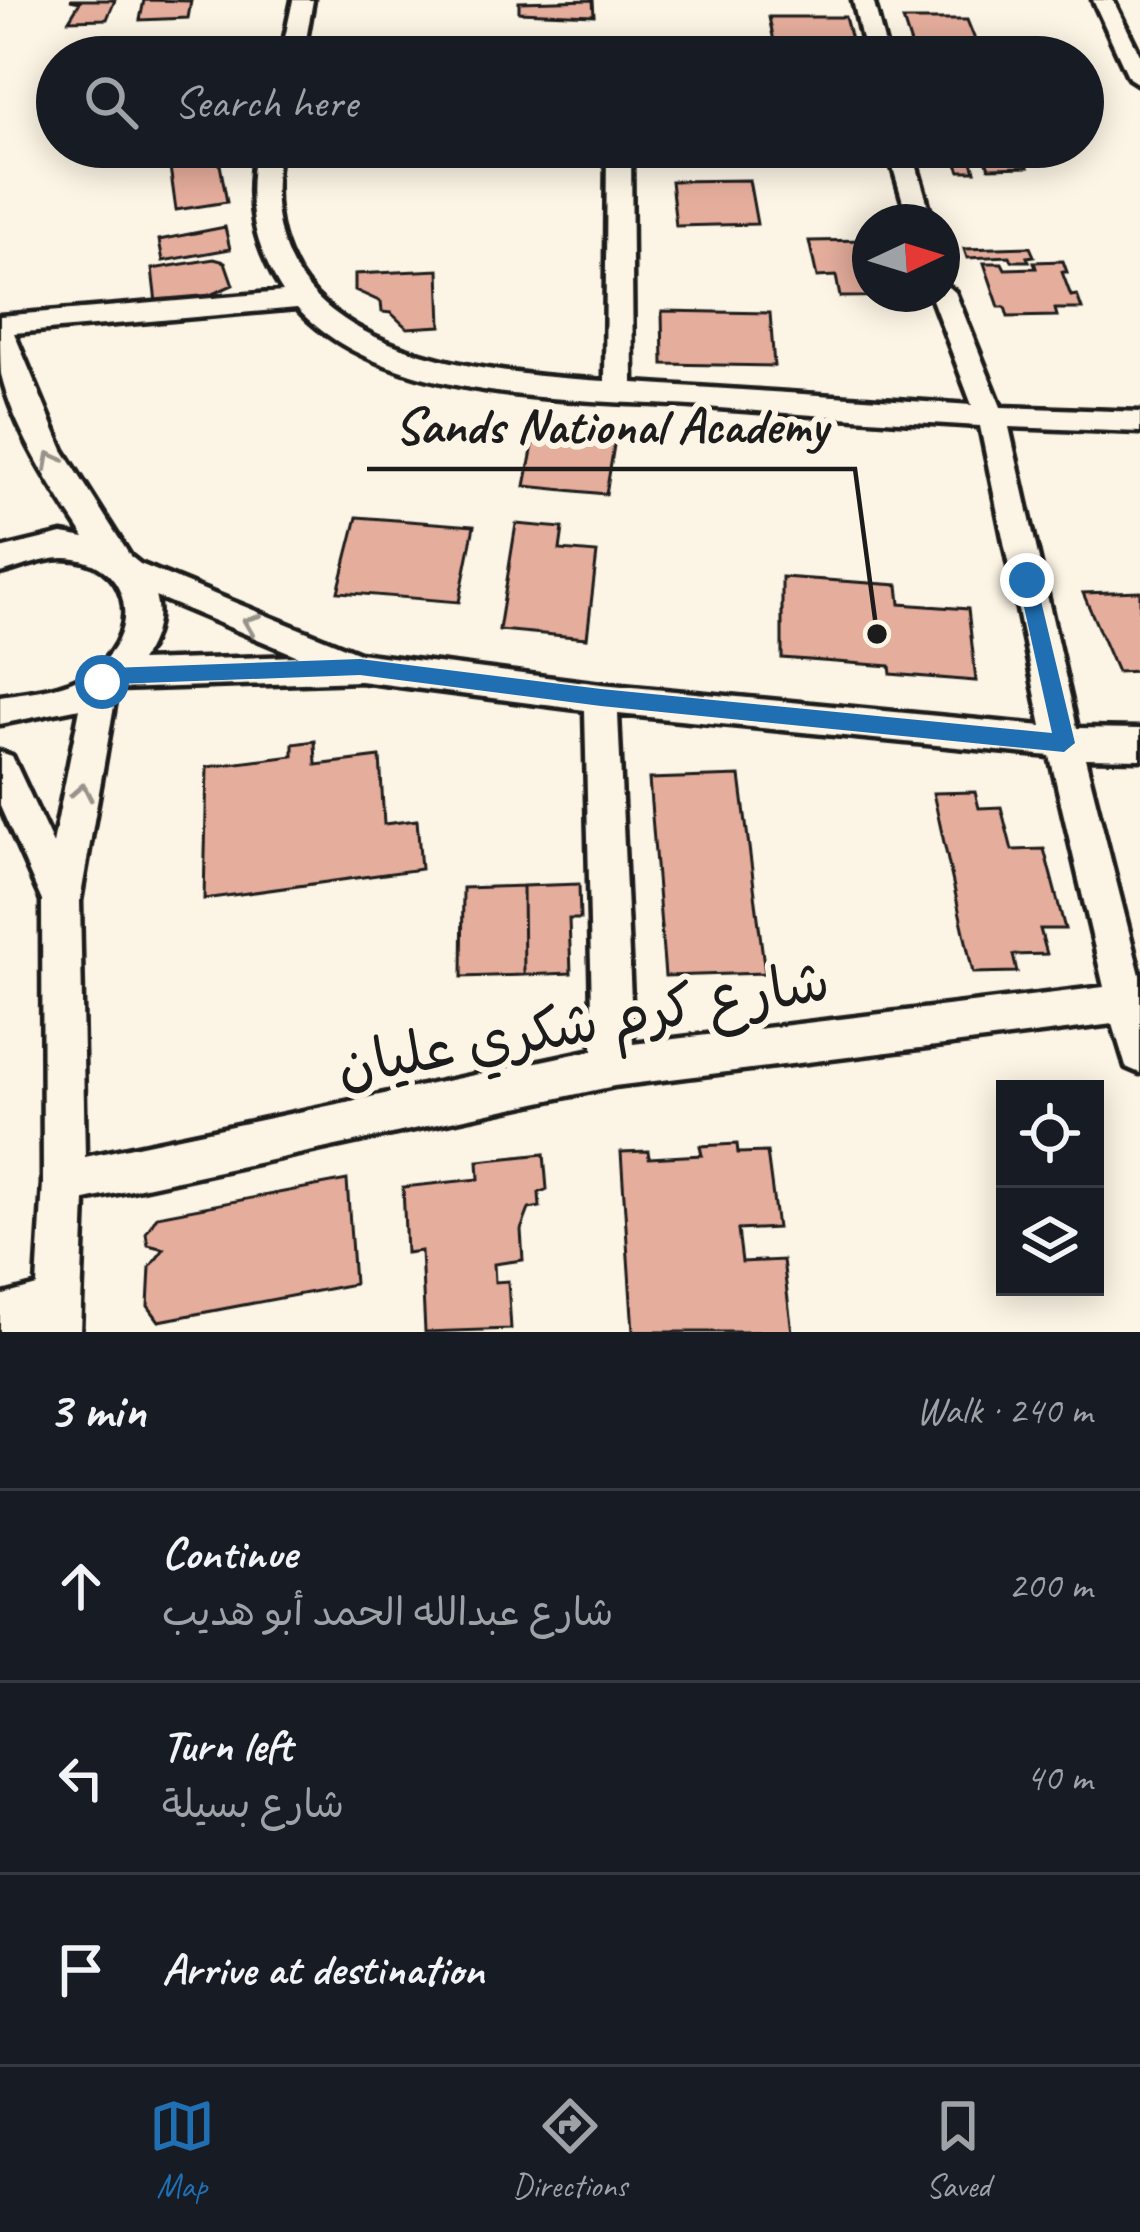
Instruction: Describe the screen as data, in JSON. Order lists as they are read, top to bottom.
{
  "streets": {
    "street": ["شارع كرم شكري عليان"]
  },
  "places": ["Sands National Academy"],
  "north": "right",
  "page": {
    "search": "Search here",
    "heading": ["3 min", "Walk · 240 m"],
    "list": [
      ["Continue", "شارع عبدالله الحمد أبو هديب", "200 m"],
      ["Turn left", "شارع بسيلة", "40 m"],
      "Arrive at destination"
    ],
    "nav": ["Map", "Directions", "Saved"]
  }
}
